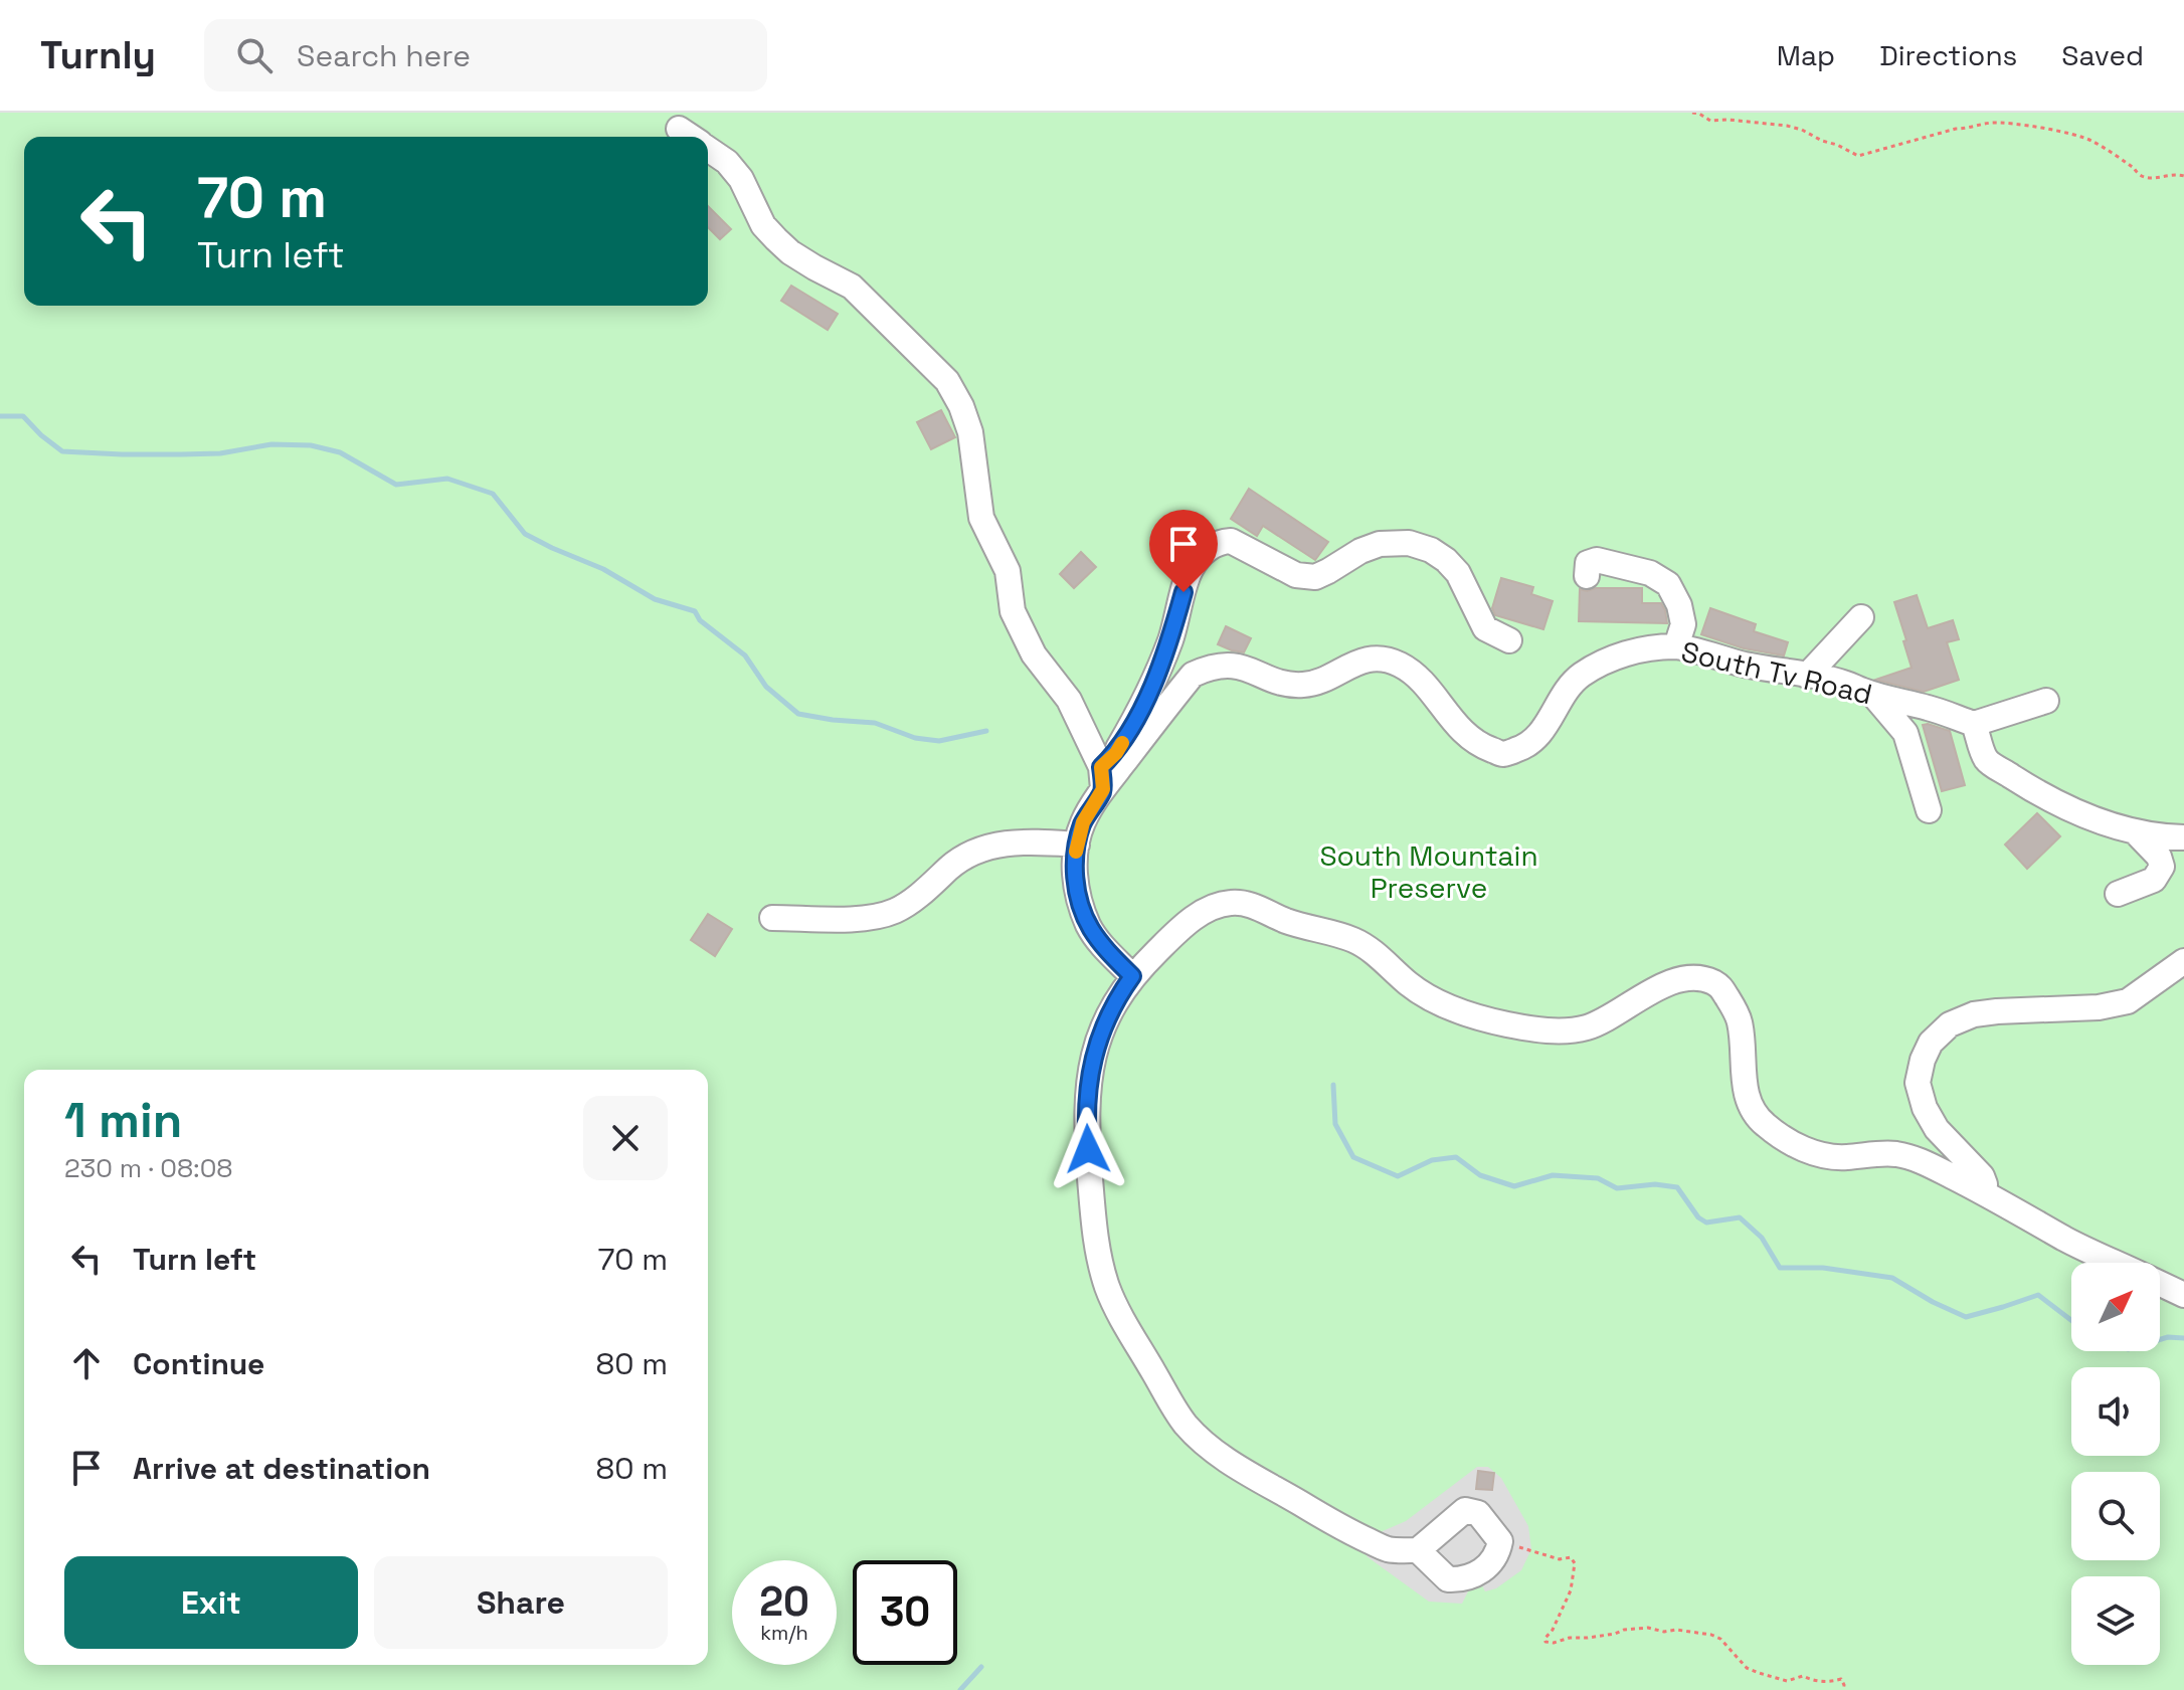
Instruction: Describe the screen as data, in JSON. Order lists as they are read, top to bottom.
{
  "streets": {
    "street": ["South Tv Road"]
  },
  "parks": ["South Mountain Preserve"],
  "north": "top right",
  "page": {
    "header": "Turnly",
    "search": "Search here",
    "nav": ["Map", "Directions", "Saved"],
    "turn": ["70 m", "Turn left"],
    "heading": ["1 min", "230 m · 08:08"],
    "list": [
      {
        "name": "Turn left",
        "value": "70 m"
      },
      {
        "name": "Continue",
        "value": "80 m"
      },
      {
        "name": "Arrive at destination",
        "value": "80 m"
      }
    ],
    "buttons": ["Exit", "Share"],
    "speed": "20 km/h",
    "limit": "30"
  }
}
